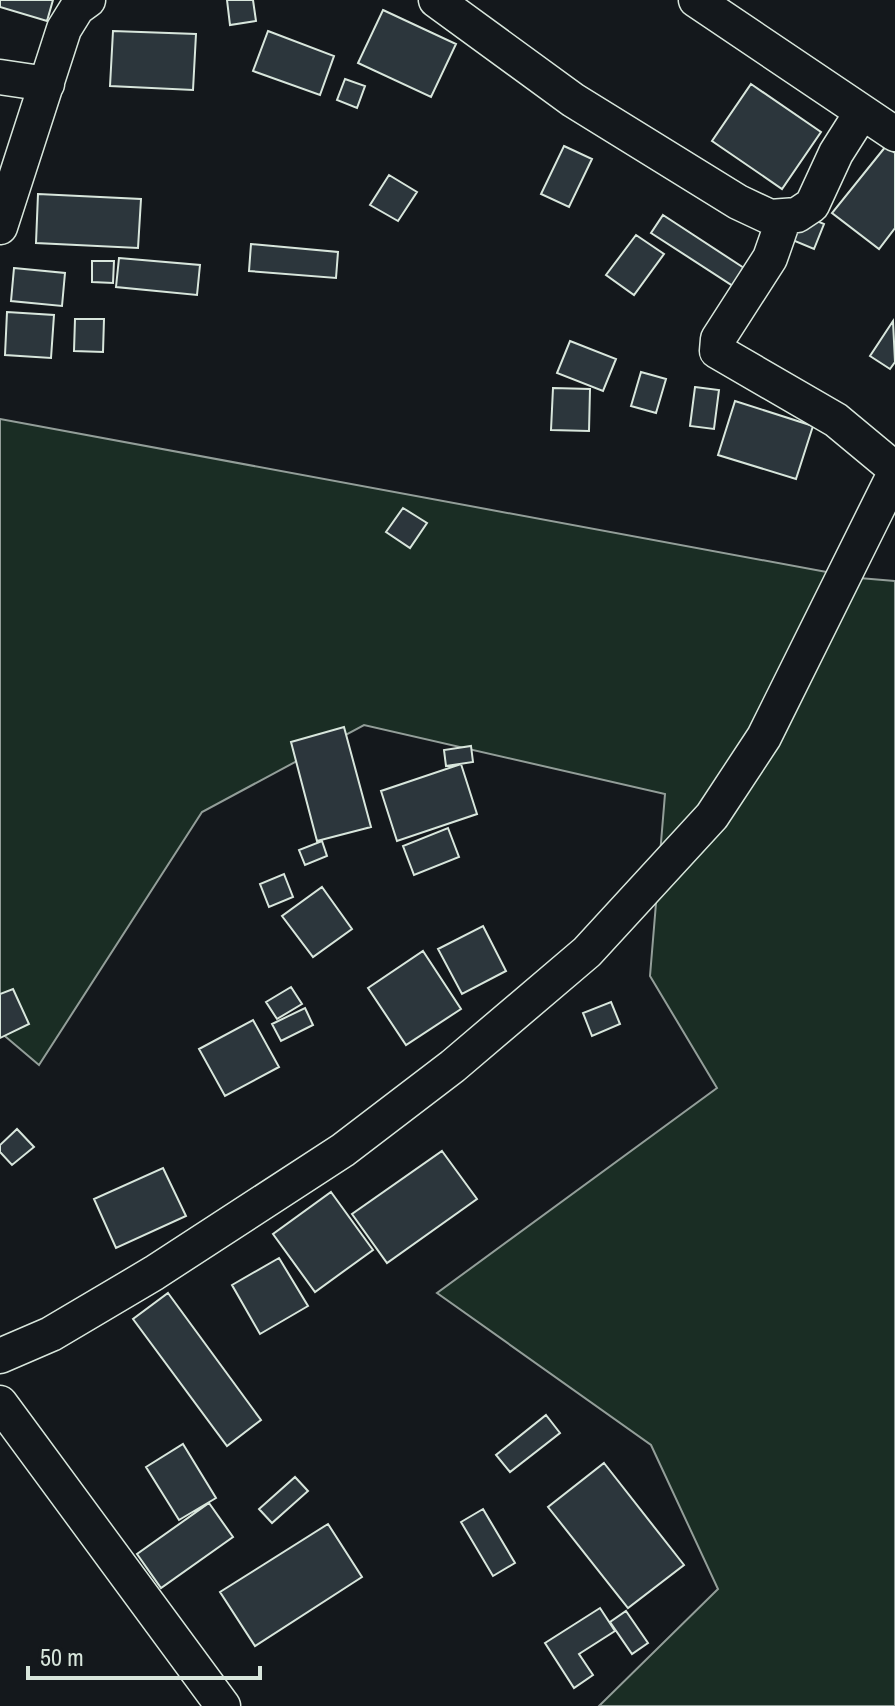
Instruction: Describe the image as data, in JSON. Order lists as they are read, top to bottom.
{
  "scale_bar": "50 m"
}
